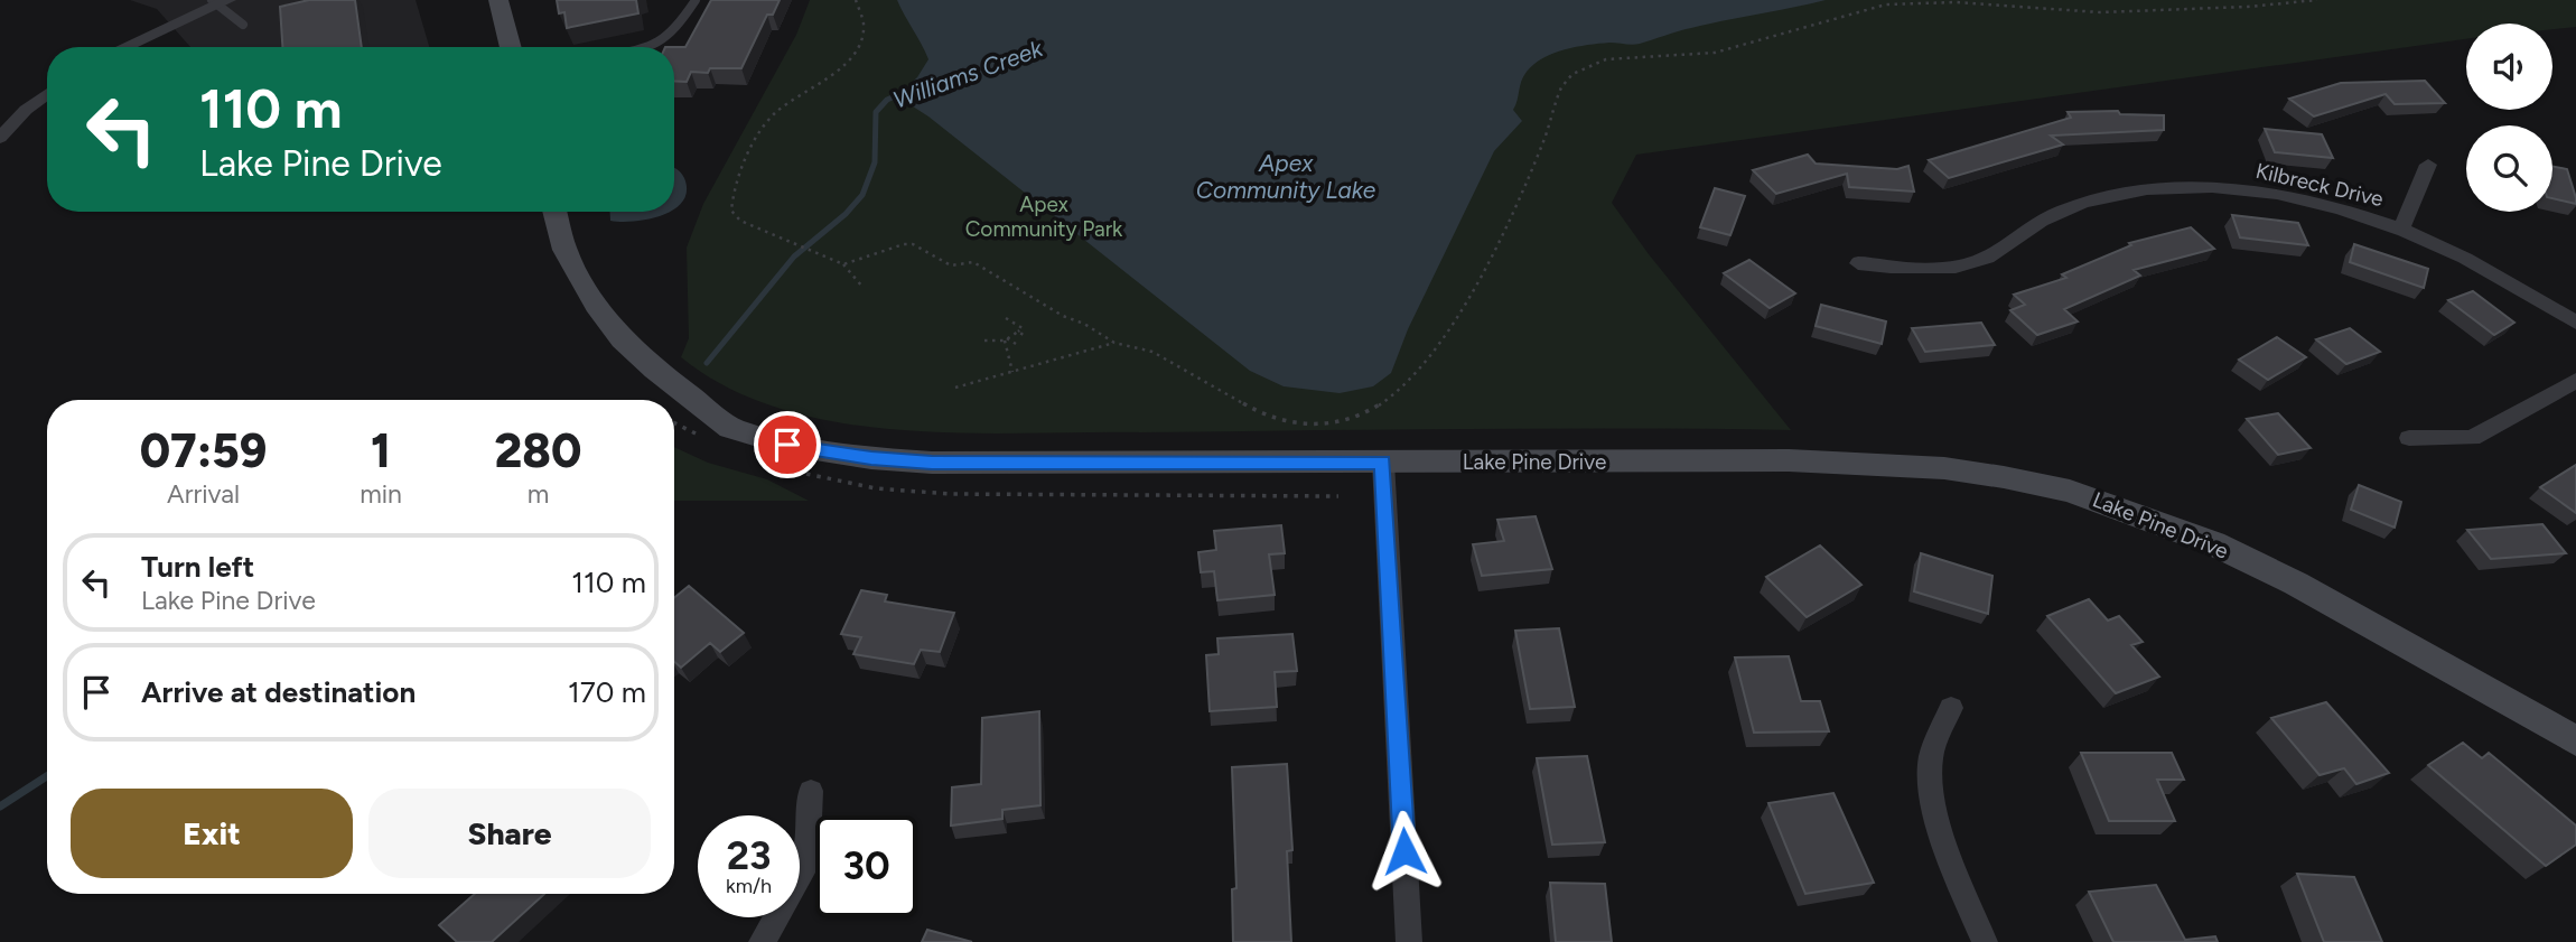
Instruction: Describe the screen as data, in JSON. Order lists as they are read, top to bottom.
{
  "streets": {
    "main road": ["Lake Pine Drive"],
    "street": ["Kilbreck Drive"]
  },
  "water": ["Williams Creek", "Apex Community Lake"],
  "parks": ["Apex Community Park"],
  "page": {
    "turn": ["110 m", "Lake Pine Drive"],
    "eta": [
      "07:59",
      "Arrival",
      "1",
      "min",
      "280",
      "m"
    ],
    "list": [
      {
        "name": "Turn left",
        "note": "Lake Pine Drive",
        "value": "110 m"
      },
      {
        "name": "Arrive at destination",
        "value": "170 m"
      }
    ],
    "buttons": ["Exit", "Share"],
    "speed": "23 km/h",
    "limit": "30"
  }
}
